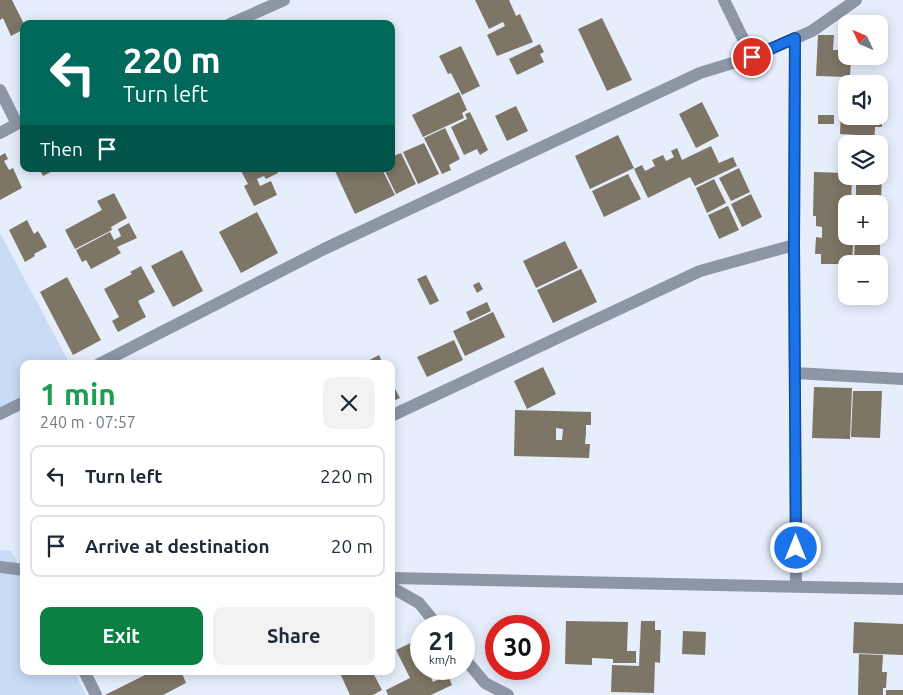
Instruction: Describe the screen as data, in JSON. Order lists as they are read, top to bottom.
{
  "north": "top left",
  "page": {
    "map_buttons": ["+", "−"],
    "turn": ["220 m", "Turn left"],
    "then": "Then",
    "heading": ["1 min", "240 m · 07:57"],
    "list": [
      {
        "name": "Turn left",
        "value": "220 m"
      },
      {
        "name": "Arrive at destination",
        "value": "20 m"
      }
    ],
    "buttons": ["Exit", "Share"],
    "speed": "21 km/h",
    "limit": "30"
  }
}
